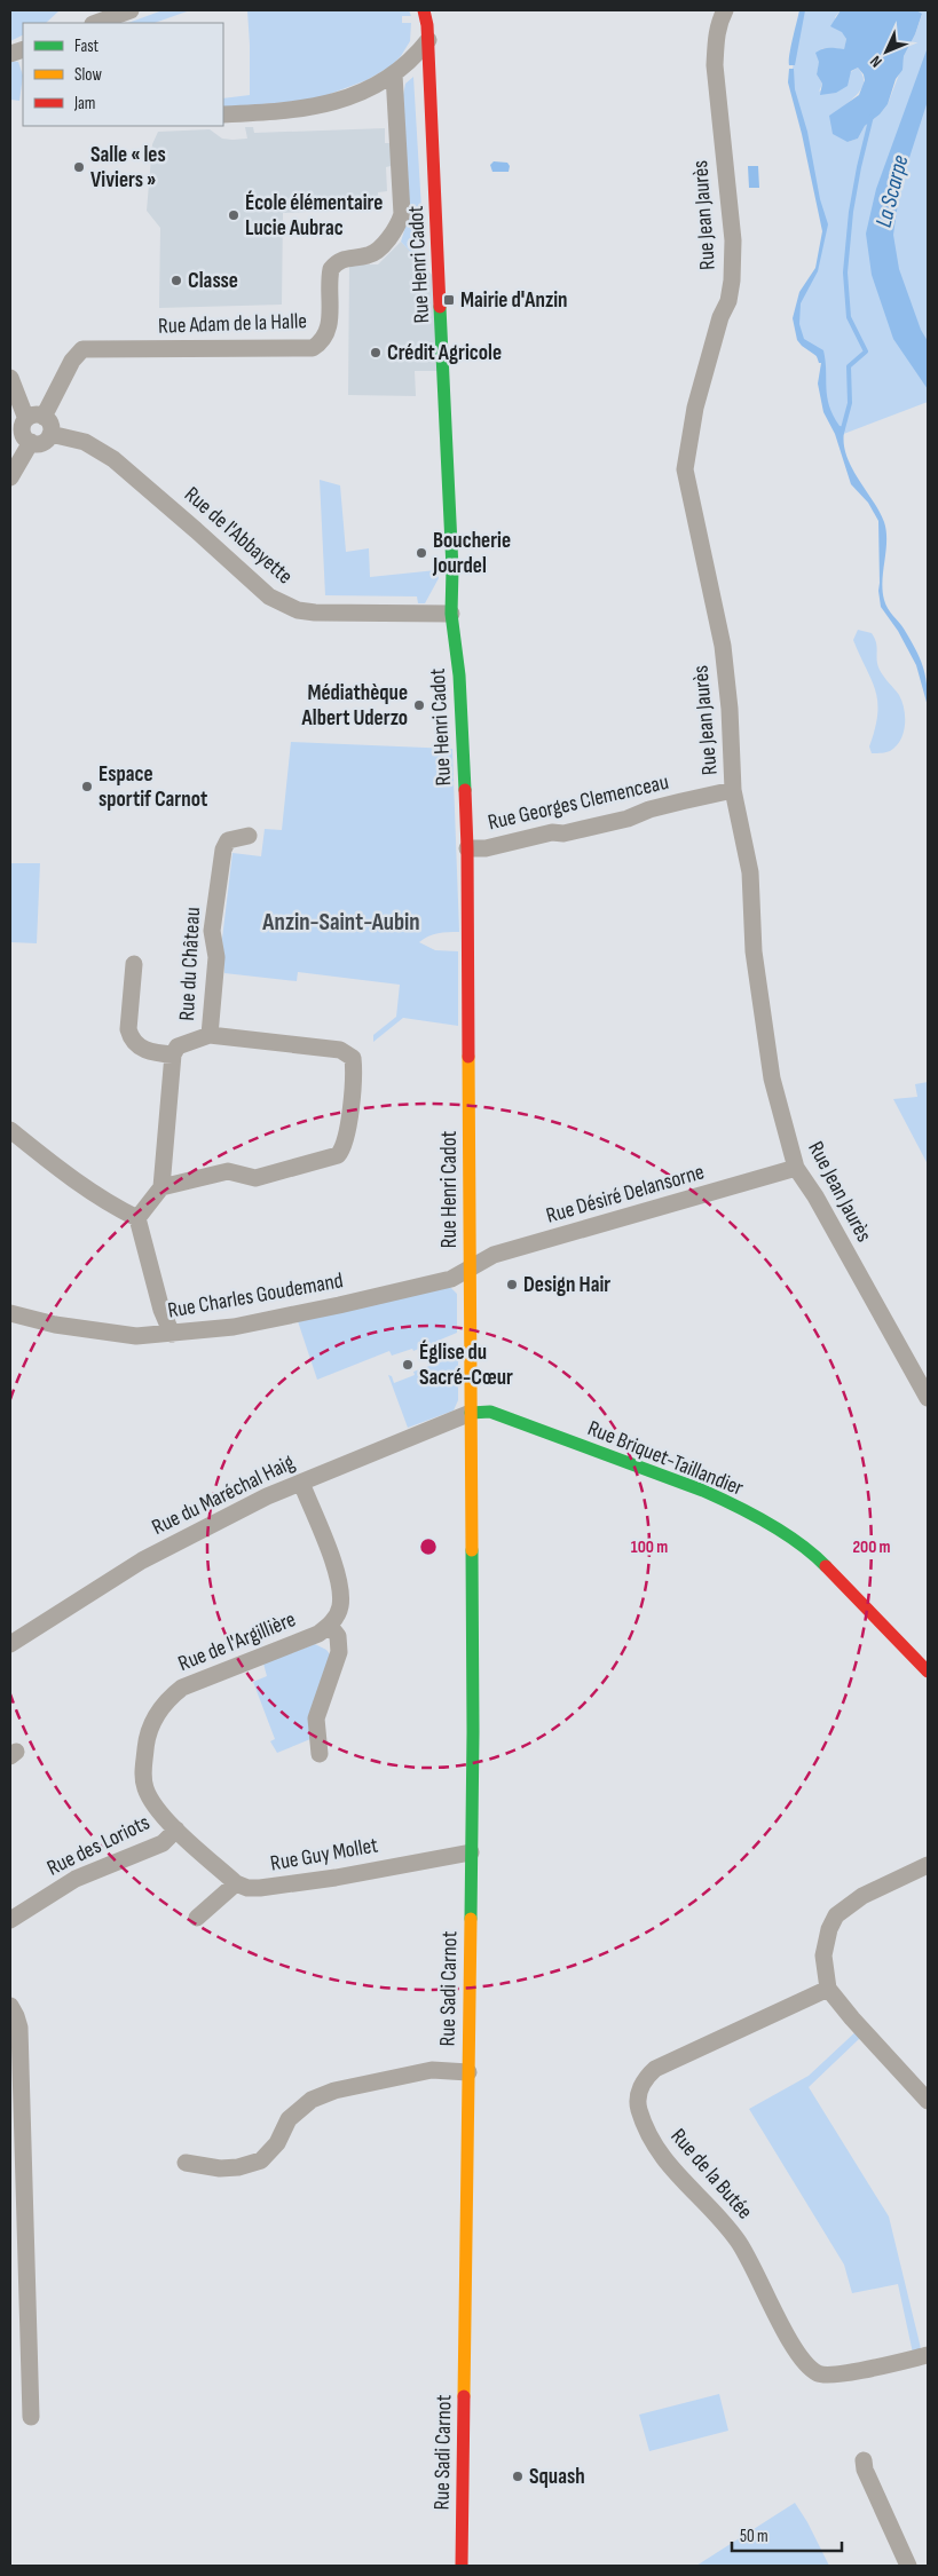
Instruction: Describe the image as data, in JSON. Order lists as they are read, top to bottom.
{
  "streets": {
    "main road": ["Rue Henri Cadot", "Rue Briquet-Taillandier", "Rue Sadi Carnot"],
    "street": [
      "Rue Jean Jaurès",
      "Rue Adam de la Halle",
      "Rue de l'Abbayette",
      "Rue Georges Clemenceau",
      "Rue du Château",
      "Rue Désiré Delansorne",
      "Rue Charles Goudemand",
      "Rue du Maréchal Haig",
      "Rue de l'Argillière",
      "Rue des Loriots",
      "Rue Guy Mollet",
      "Rue de la Butée"
    ]
  },
  "crossings": [
    ["Rue Jean Jaurès", "Rue Georges Clemenceau"],
    ["Rue Jean Jaurès", "Rue Désiré Delansorne"],
    ["Rue Henri Cadot", "Rue de l'Abbayette"],
    ["Rue Henri Cadot", "Rue Georges Clemenceau"],
    ["Rue Henri Cadot", "Rue Désiré Delansorne"],
    ["Rue Henri Cadot", "Rue Charles Goudemand"],
    ["Rue Henri Cadot", "Rue Briquet-Taillandier"],
    ["Rue Henri Cadot", "Rue du Maréchal Haig"],
    ["Rue Henri Cadot", "Rue Sadi Carnot"],
    ["Rue Adam de la Halle", "Rue de l'Abbayette"],
    ["Rue Désiré Delansorne", "Rue Charles Goudemand"],
    ["Rue Briquet-Taillandier", "Rue du Maréchal Haig"],
    ["Rue Briquet-Taillandier", "Rue Sadi Carnot"],
    ["Rue du Maréchal Haig", "Rue de l'Argillière"],
    ["Rue du Maréchal Haig", "Rue Sadi Carnot"],
    ["Rue de l'Argillière", "Rue des Loriots"],
    ["Rue de l'Argillière", "Rue Guy Mollet"],
    ["Rue Guy Mollet", "Rue Sadi Carnot"]
  ],
  "districts": ["Anzin-Saint-Aubin"],
  "water": ["La Scarpe"],
  "places": {
    "other": [
      "Salle « les Viviers »",
      "École élémentaire Lucie Aubrac",
      "Classe",
      "Crédit Agricole",
      "Boucherie Jourdel",
      "Médiathèque Albert Uderzo",
      "Espace sportif Carnot",
      "Design Hair",
      "Église du Sacré-Cœur",
      "Squash"
    ],
    "transit": ["Mairie d'Anzin"]
  },
  "legend": ["Fast", "Slow", "Jam"],
  "scale_bar": "50 m",
  "north": "bottom left",
  "rings": ["100 m", "200 m"]
}
